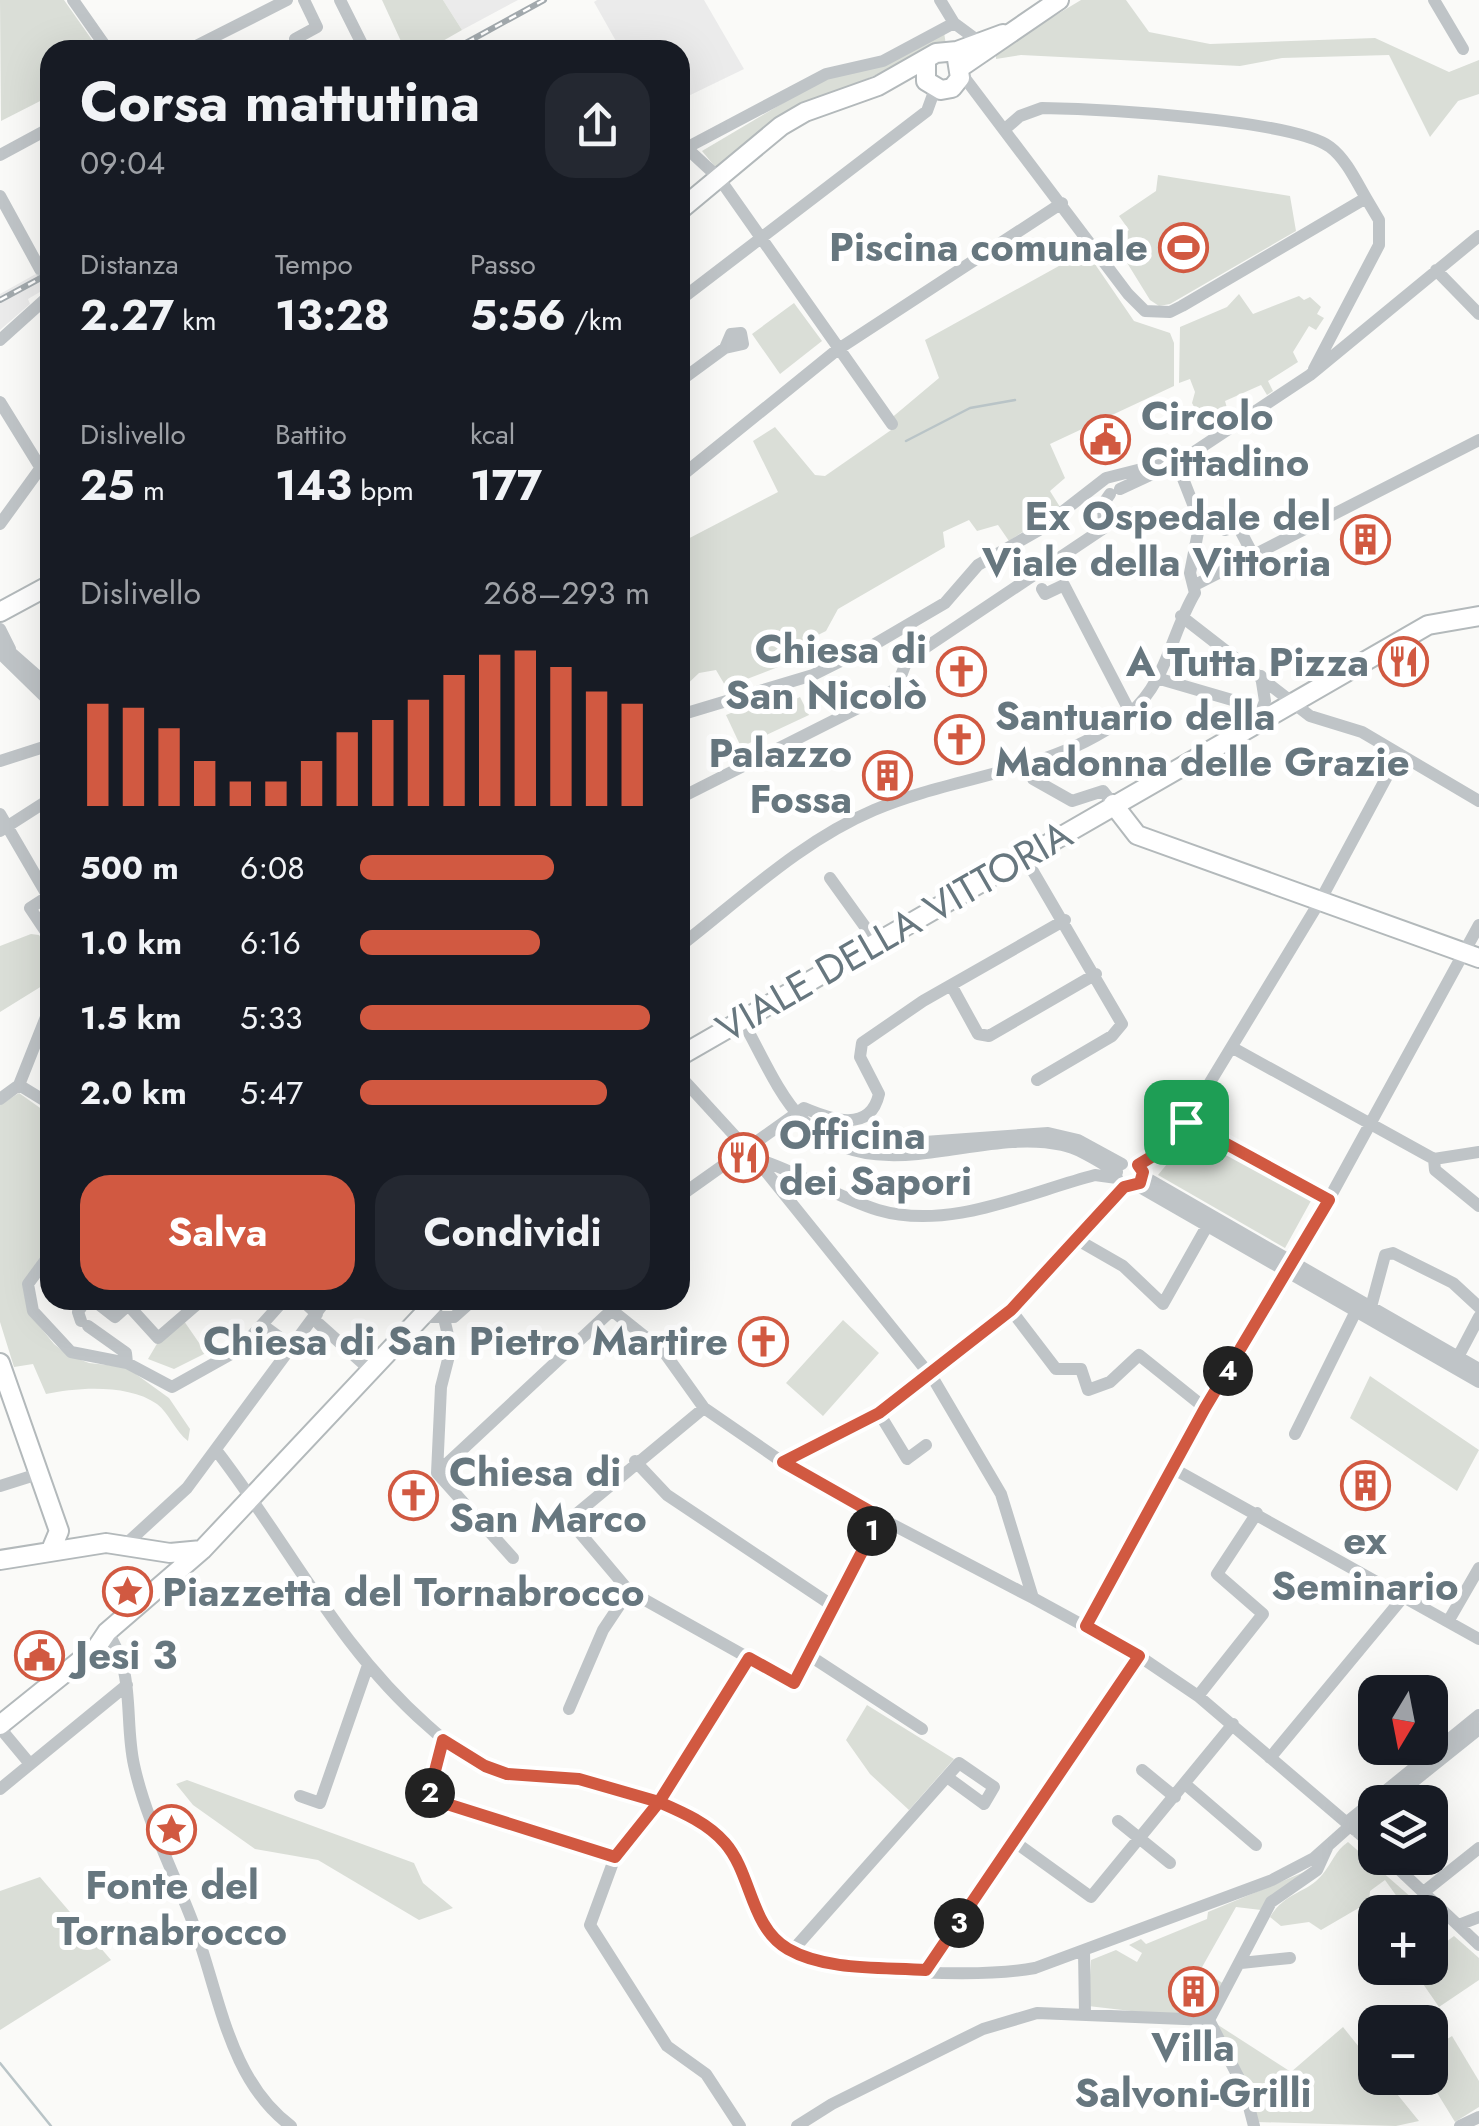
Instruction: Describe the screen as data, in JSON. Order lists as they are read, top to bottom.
{
  "streets": {
    "main road": ["VIALE DELLA VITTORIA"]
  },
  "places": {
    "sports": ["Piscina comunale"],
    "public building": ["Circolo Cittadino", "Jesi 3"],
    "building": [
      "Ex Ospedale del Viale della Vittoria",
      "Palazzo Fossa",
      "ex Seminario",
      "Villa Salvoni-Grilli"
    ],
    "restaurant": ["A Tutta Pizza", "Officina dei Sapori"],
    "church": [
      "Chiesa di San Nicolò",
      "Santuario della Madonna delle Grazie",
      "Chiesa di San Pietro Martire",
      "Chiesa di San Marco"
    ],
    "place": ["Piazzetta del Tornabrocco", "Fonte del Tornabrocco"]
  },
  "north": "bottom",
  "page": {
    "heading": ["Corsa mattutina", "09:04"],
    "stats": [
      ["Distanza", "2.27 km"],
      ["Tempo", "13:28"],
      ["Passo", "5:56 /km"],
      ["Dislivello", "25 m"],
      ["Battito", "143 bpm"],
      ["kcal", "177"]
    ],
    "chart": ["Dislivello", "268–293 m"],
    "list": [
      {
        "name": "500 m",
        "note": "6:08"
      },
      {
        "name": "1.0 km",
        "note": "6:16"
      },
      {
        "name": "1.5 km",
        "note": "5:33"
      },
      {
        "name": "2.0 km",
        "note": "5:47"
      }
    ],
    "buttons": ["Salva", "Condividi"],
    "pins": [
      "4",
      "1",
      "2",
      "3"
    ],
    "map_buttons": ["+", "−"]
  }
}
